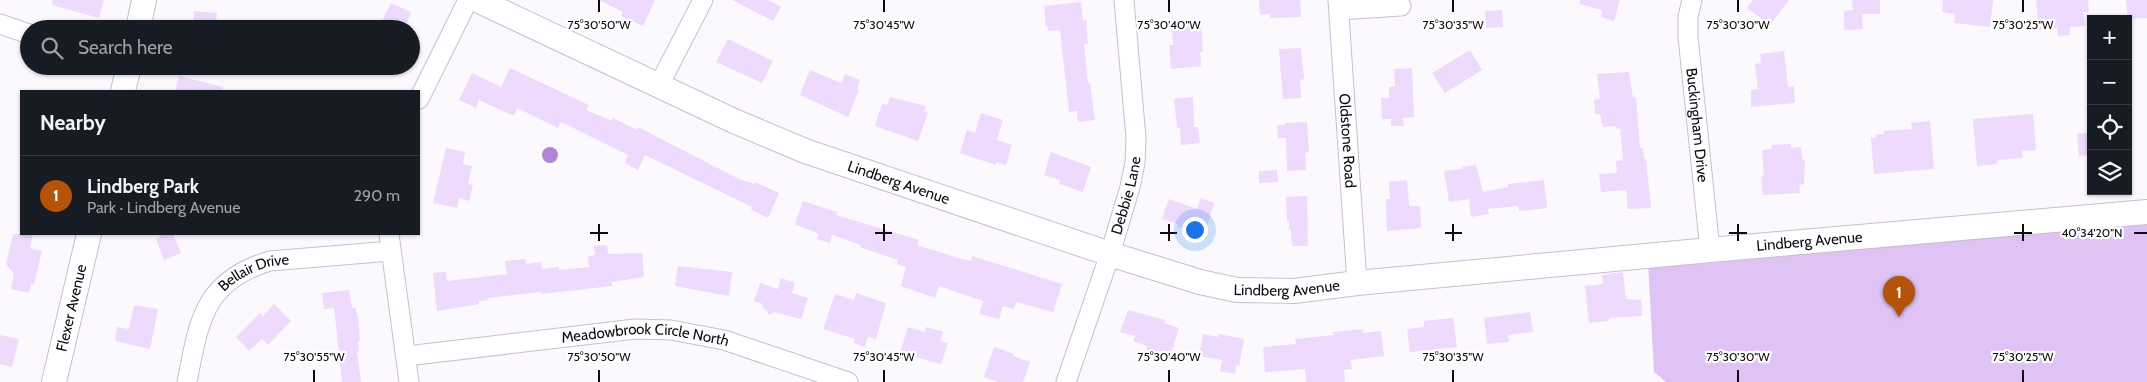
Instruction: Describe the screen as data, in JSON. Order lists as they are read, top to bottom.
{
  "streets": {
    "street": [
      "Buckingham Drive",
      "Oldstone Road",
      "Lindberg Avenue",
      "Debbie Lane",
      "Bellair Drive",
      "Flexer Avenue",
      "Meadowbrook Circle North"
    ]
  },
  "crossings": [
    ["Buckingham Drive", "Lindberg Avenue"],
    ["Oldstone Road", "Lindberg Avenue"],
    ["Lindberg Avenue", "Debbie Lane"]
  ],
  "page": {
    "map_buttons": ["+", "−"],
    "search": "Search here",
    "heading": "Nearby",
    "list": [
      {
        "mark": "1",
        "name": "Lindberg Park",
        "note": "Park · Lindberg Avenue",
        "value": "290 m"
      }
    ],
    "pins": "1"
  },
  "coordinates": [
    "75°30'50\"W",
    "75°30'45\"W",
    "75°30'40\"W",
    "75°30'35\"W",
    "75°30'30\"W",
    "75°30'25\"W",
    "40°34'20\"N",
    "75°30'55\"W"
  ]
}
